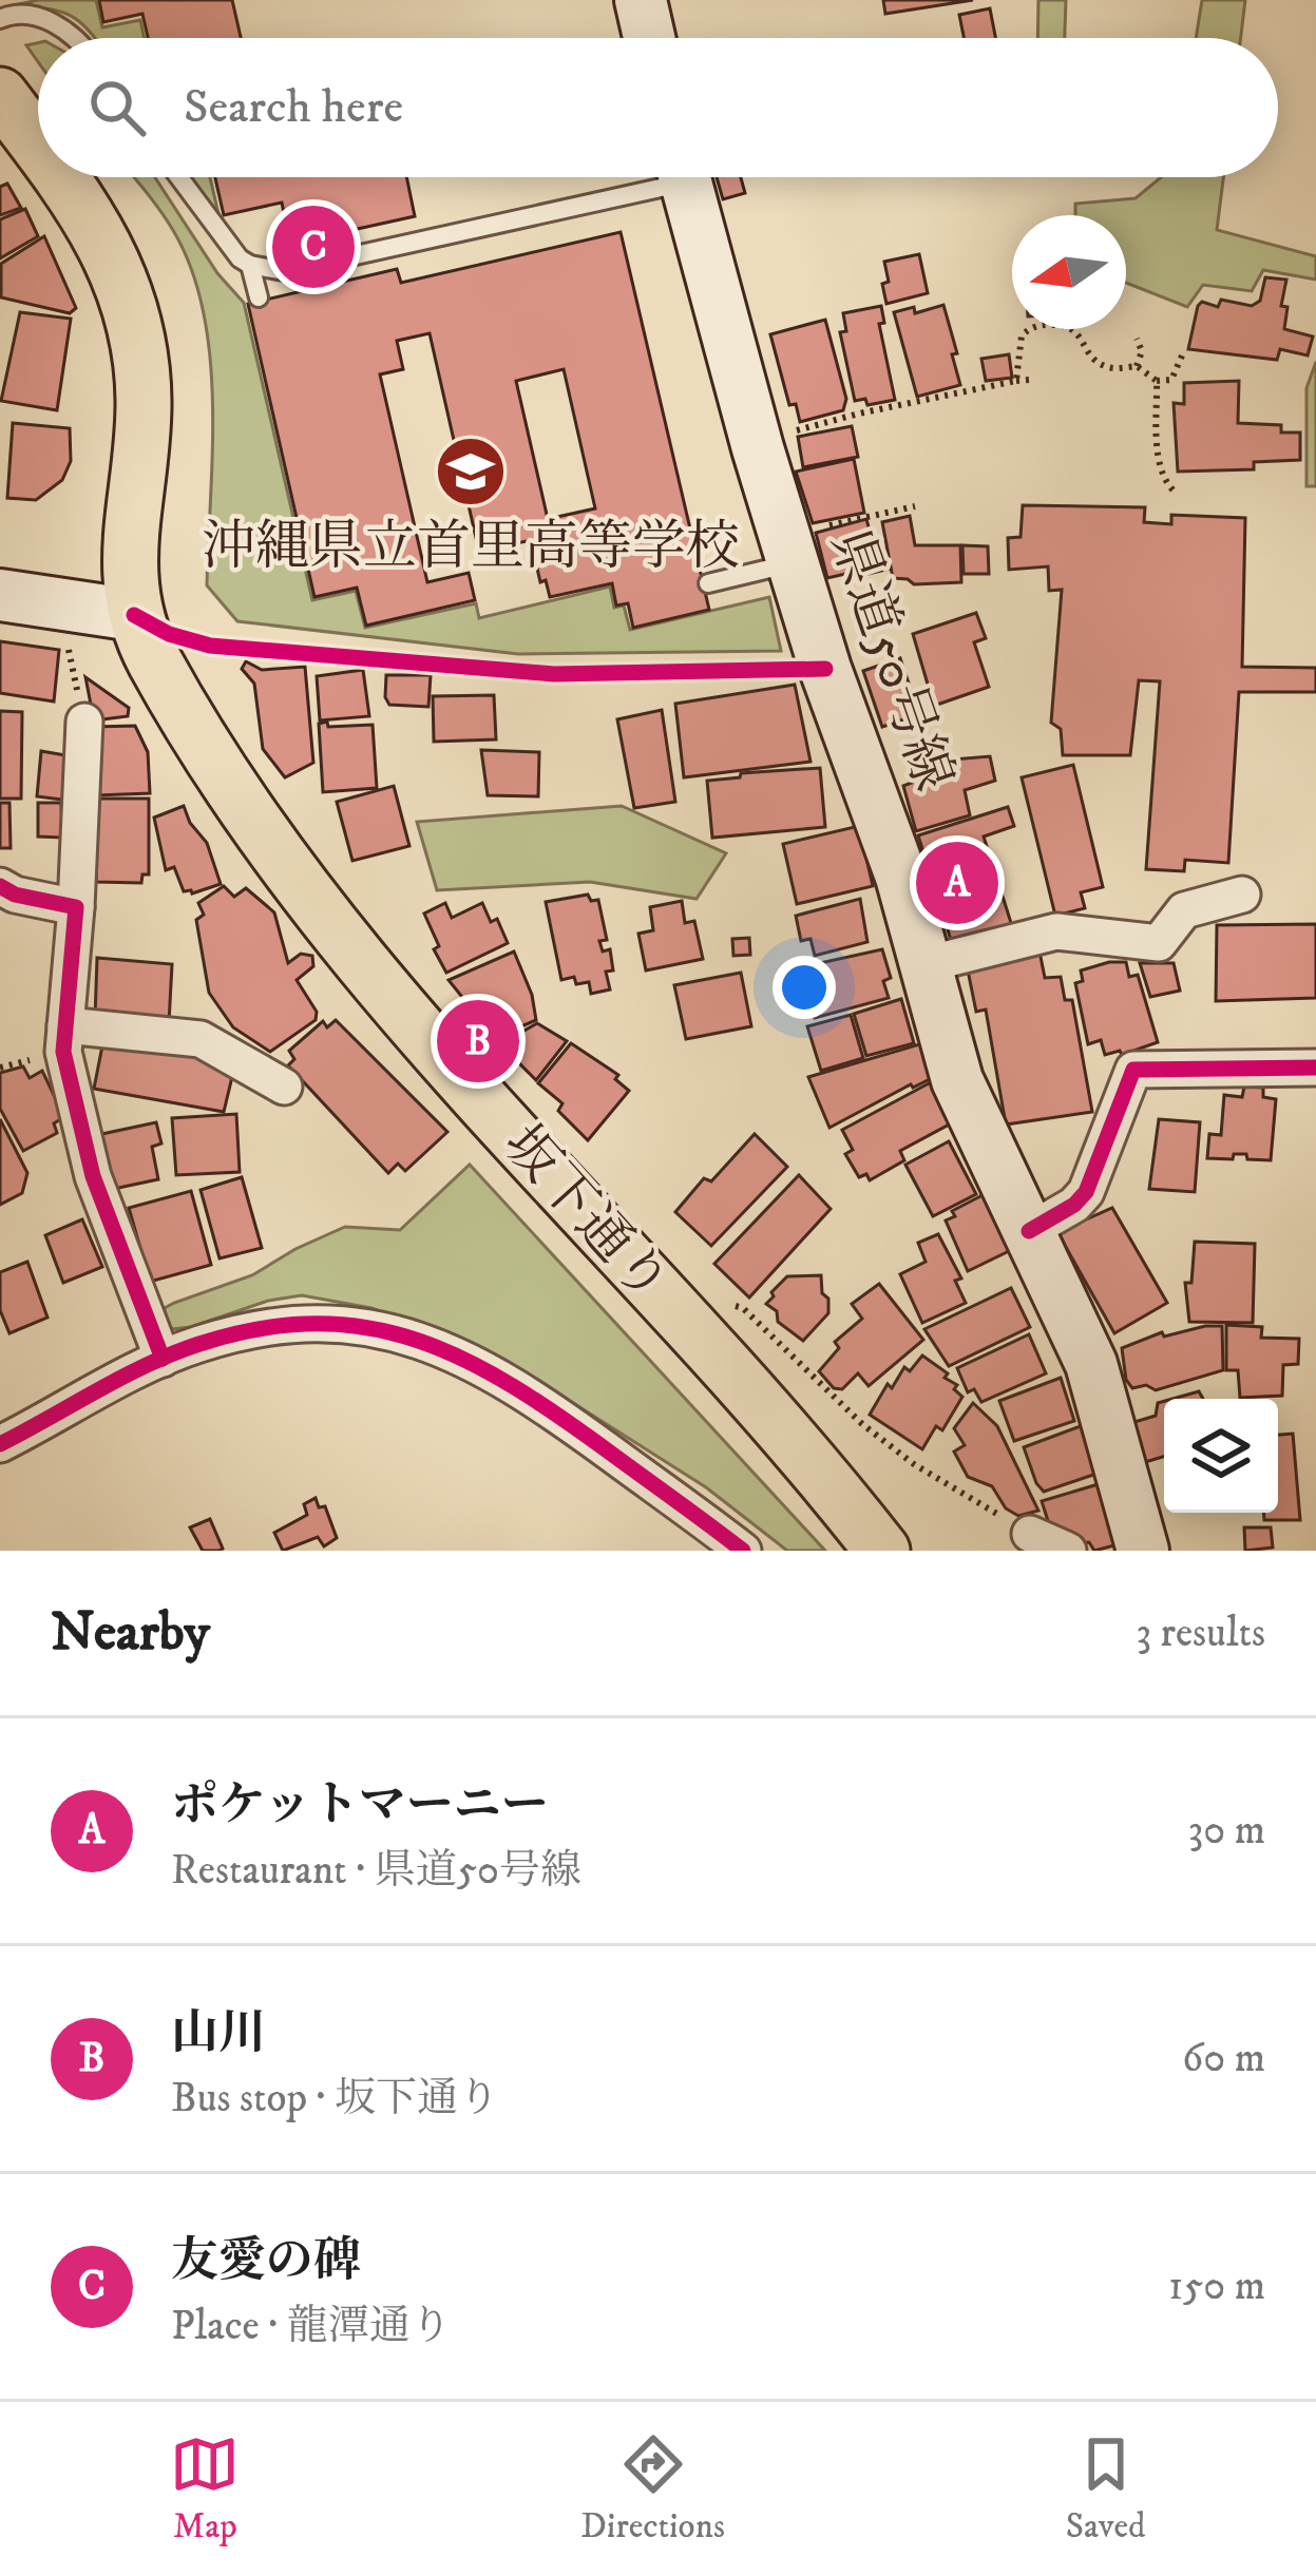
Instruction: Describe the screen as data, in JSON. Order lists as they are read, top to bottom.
{
  "streets": {
    "main road": ["県道50号線", "坂下通り"]
  },
  "places": {
    "school or university": ["沖縄県立首里高等学校"]
  },
  "north": "left",
  "page": {
    "search": "Search here",
    "pins": ["C", "A", "B"],
    "heading": ["Nearby", "3 results"],
    "list": [
      {
        "mark": "A",
        "name": "ポケットマーニー",
        "note": "Restaurant · 県道50号線",
        "value": "30 m"
      },
      {
        "mark": "B",
        "name": "山川",
        "note": "Bus stop · 坂下通り",
        "value": "60 m"
      },
      {
        "mark": "C",
        "name": "友愛の碑",
        "note": "Place · 龍潭通り",
        "value": "150 m"
      }
    ],
    "nav": ["Map", "Directions", "Saved"]
  }
}
